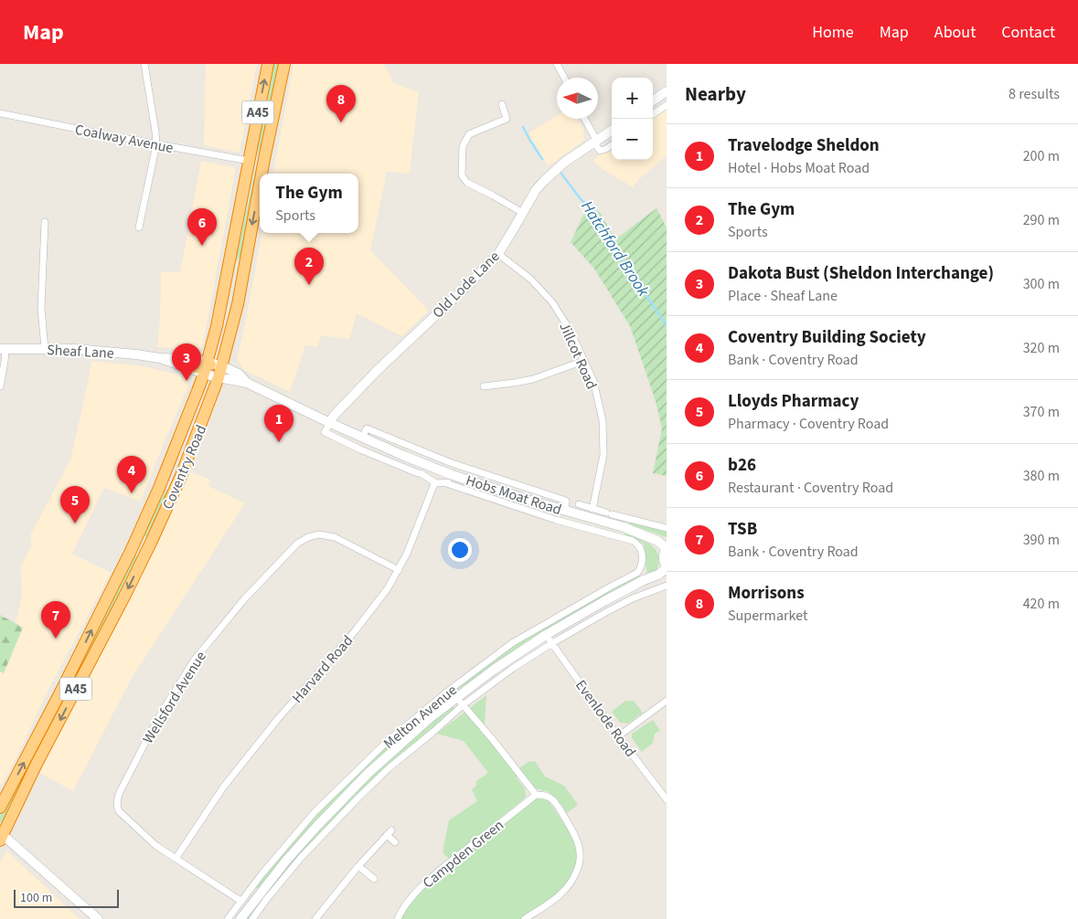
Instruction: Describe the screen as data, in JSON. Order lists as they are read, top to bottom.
{
  "streets": {
    "highway": ["A45", "Coventry Road"],
    "street": [
      "Coalway Avenue",
      "Old Lode Lane",
      "Sheaf Lane",
      "Jillcot Road",
      "Hobs Moat Road",
      "Harvard Road",
      "Wellsford Avenue",
      "Melton Avenue",
      "Evenlode Road",
      "Campden Green"
    ]
  },
  "crossings": [
    ["A45", "Coalway Avenue"],
    ["A45", "Coventry Road"],
    ["Coalway Avenue", "Coventry Road"],
    ["Old Lode Lane", "Jillcot Road"],
    ["Old Lode Lane", "Hobs Moat Road"],
    ["Coventry Road", "Hobs Moat Road"],
    ["Hobs Moat Road", "Melton Avenue"],
    ["Harvard Road", "Wellsford Avenue"],
    ["Wellsford Avenue", "Melton Avenue"],
    ["Melton Avenue", "Evenlode Road"]
  ],
  "water": ["Hatchford Brook"],
  "scale_bar": "100 m",
  "north": "left",
  "page": {
    "header": "Map",
    "nav": [
      "Home",
      "Map",
      "About",
      "Contact"
    ],
    "heading": ["Nearby", "8 results"],
    "map_buttons": ["+", "−"],
    "pins": [
      "8",
      "6",
      "2",
      "3",
      "1",
      "4",
      "5",
      "7"
    ],
    "list": [
      {
        "mark": "1",
        "name": "Travelodge Sheldon",
        "note": "Hotel · Hobs Moat Road",
        "value": "200 m"
      },
      {
        "mark": "2",
        "name": "The Gym",
        "note": "Sports",
        "value": "290 m"
      },
      {
        "mark": "3",
        "name": "Dakota Bust (Sheldon Interchange)",
        "note": "Place · Sheaf Lane",
        "value": "300 m"
      },
      {
        "mark": "4",
        "name": "Coventry Building Society",
        "note": "Bank · Coventry Road",
        "value": "320 m"
      },
      {
        "mark": "5",
        "name": "Lloyds Pharmacy",
        "note": "Pharmacy · Coventry Road",
        "value": "370 m"
      },
      {
        "mark": "6",
        "name": "b26",
        "note": "Restaurant · Coventry Road",
        "value": "380 m"
      },
      {
        "mark": "7",
        "name": "TSB",
        "note": "Bank · Coventry Road",
        "value": "390 m"
      },
      {
        "mark": "8",
        "name": "Morrisons",
        "note": "Supermarket",
        "value": "420 m"
      }
    ],
    "popup": ["The Gym", "Sports"],
    "scale": "100 m"
  }
}
